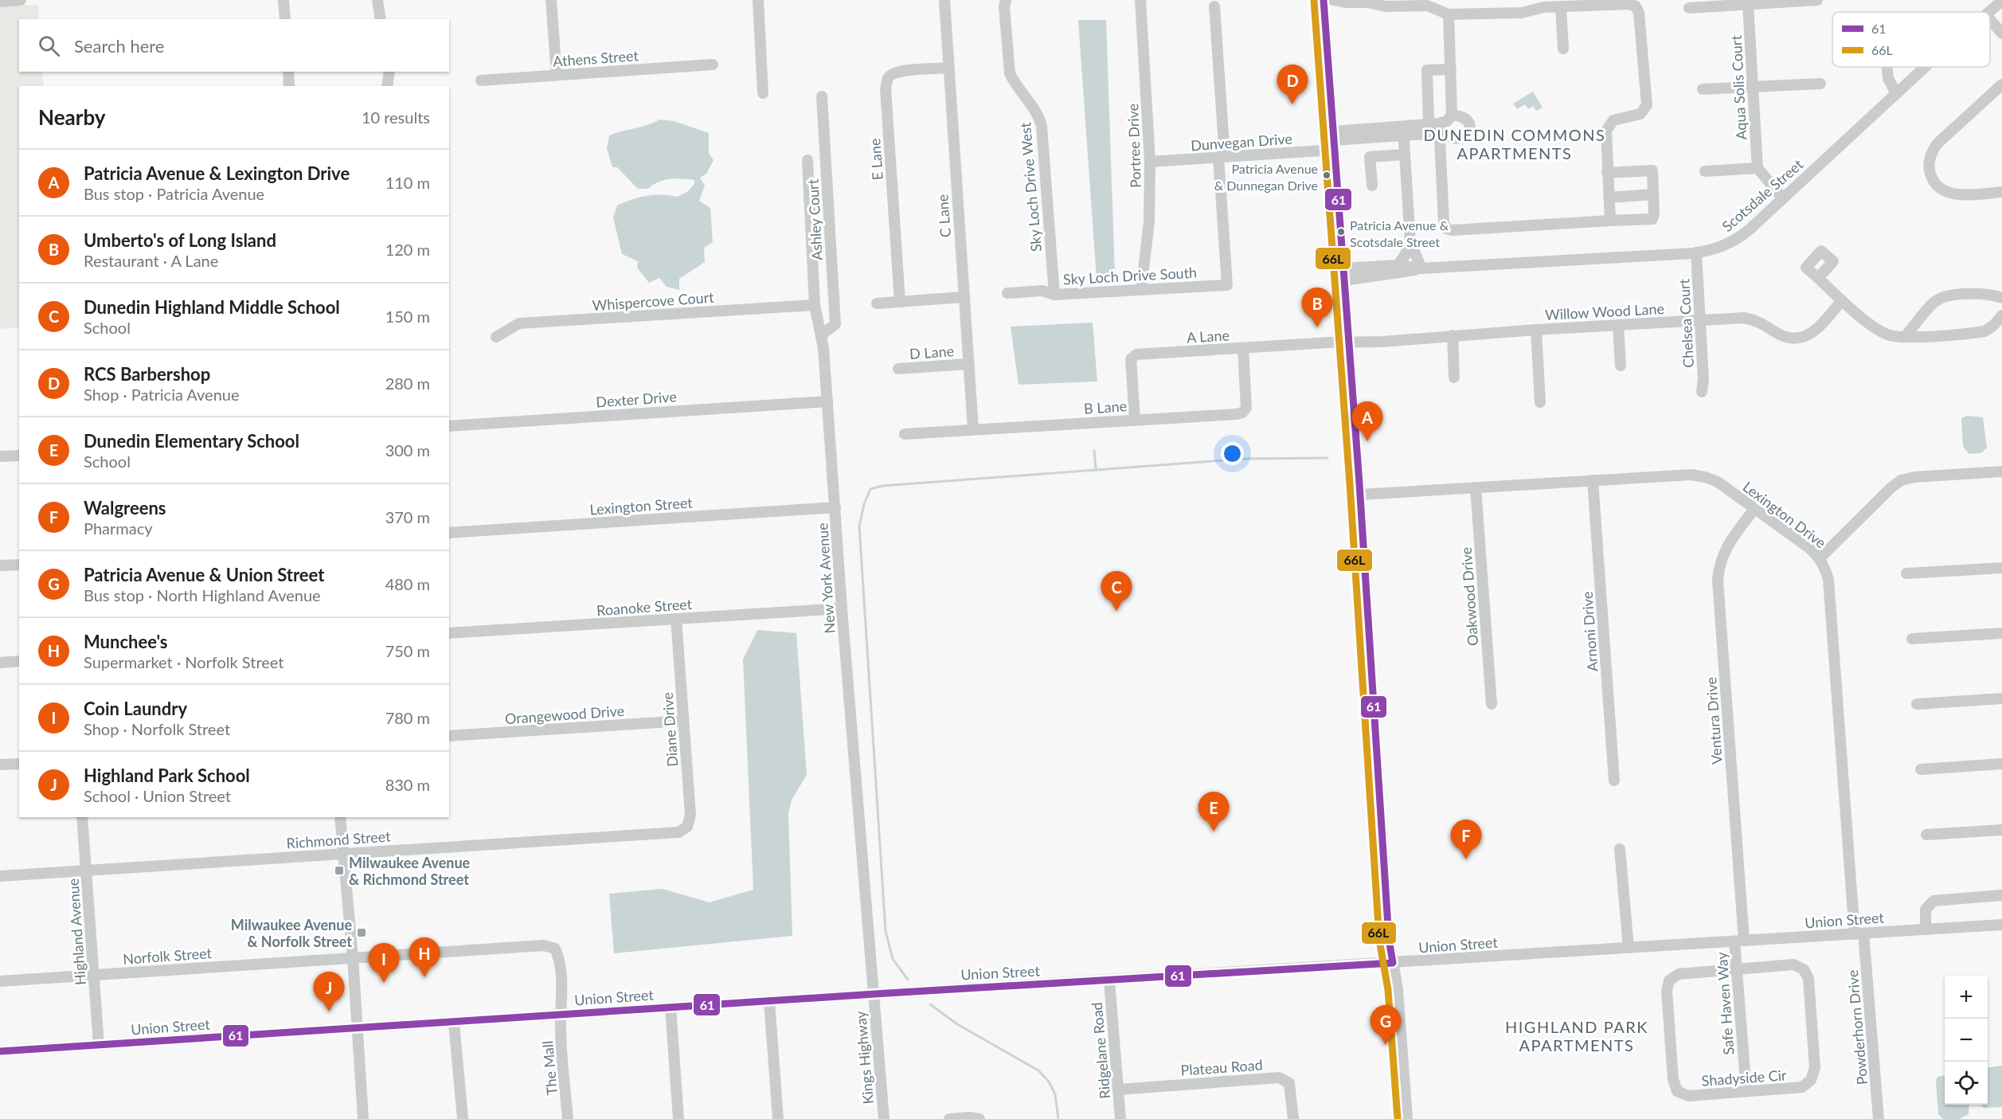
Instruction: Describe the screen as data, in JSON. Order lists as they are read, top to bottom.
{
  "streets": {
    "street": [
      "Athens Street",
      "Aqua Solis Court",
      "Dunvegan Drive",
      "Portree Drive",
      "E Lane",
      "Sky Loch Drive West",
      "Scotsdale Street",
      "C Lane",
      "Ashley Court",
      "Sky Loch Drive South",
      "Whispercove Court",
      "Willow Wood Lane",
      "Chelsea Court",
      "A Lane",
      "D Lane",
      "Dexter Drive",
      "B Lane",
      "Lexington Street",
      "Lexington Drive",
      "New York Avenue",
      "Oakwood Drive",
      "Roanoke Street",
      "Arnoni Drive",
      "Orangewood Drive",
      "Ventura Drive",
      "Diane Drive",
      "Richmond Street",
      "Union Street",
      "Highland Avenue",
      "Norfolk Street",
      "Safe Haven Way",
      "Powderhorn Drive",
      "Ridgelane Road",
      "Kings Highway",
      "Plateau Road",
      "The Mall",
      "Shadyside Cir"
    ]
  },
  "crossings": [
    ["Dunvegan Drive", "Portree Drive"],
    ["Dunvegan Drive", "Sky Loch Drive South"],
    ["Portree Drive", "Sky Loch Drive South"],
    ["E Lane", "C Lane"],
    ["Sky Loch Drive West", "Sky Loch Drive South"],
    ["Scotsdale Street", "Chelsea Court"],
    ["C Lane", "D Lane"],
    ["C Lane", "B Lane"],
    ["Ashley Court", "New York Avenue"],
    ["Whispercove Court", "New York Avenue"],
    ["Willow Wood Lane", "Chelsea Court"],
    ["Willow Wood Lane", "A Lane"],
    ["A Lane", "B Lane"],
    ["Dexter Drive", "New York Avenue"],
    ["Lexington Street", "New York Avenue"],
    ["Lexington Drive", "Oakwood Drive"],
    ["Lexington Drive", "Arnoni Drive"],
    ["Lexington Drive", "Ventura Drive"],
    ["Lexington Drive", "Union Street"],
    ["Lexington Drive", "Powderhorn Drive"],
    ["New York Avenue", "Roanoke Street"],
    ["New York Avenue", "Union Street"],
    ["New York Avenue", "Kings Highway"],
    ["Roanoke Street", "Diane Drive"],
    ["Orangewood Drive", "Diane Drive"],
    ["Ventura Drive", "Union Street"],
    ["Ventura Drive", "Safe Haven Way"],
    ["Diane Drive", "Richmond Street"],
    ["Richmond Street", "Highland Avenue"],
    ["Union Street", "Highland Avenue"],
    ["Union Street", "Norfolk Street"],
    ["Union Street", "Safe Haven Way"],
    ["Union Street", "Powderhorn Drive"],
    ["Union Street", "Ridgelane Road"],
    ["Union Street", "Kings Highway"],
    ["Union Street", "The Mall"],
    ["Highland Avenue", "Norfolk Street"],
    ["Norfolk Street", "The Mall"],
    ["Safe Haven Way", "Shadyside Cir"],
    ["Ridgelane Road", "Plateau Road"]
  ],
  "districts": ["DUNEDIN COMMONS APARTMENTS", "HIGHLAND PARK APARTMENTS"],
  "places": {
    "other": ["Patricia Avenue & Dunnegan Drive", "Patricia Avenue & Scotsdale Street"],
    "transit": ["Milwaukee Avenue & Richmond Street", "Milwaukee Avenue & Norfolk Street"]
  },
  "lines": ["transit line 61", "transit line 66L"],
  "legend": ["61", "66L"],
  "page": {
    "search": "Search here",
    "pins": [
      "D",
      "B",
      "A",
      "C",
      "E",
      "F",
      "H",
      "I",
      "J",
      "G"
    ],
    "heading": ["Nearby", "10 results"],
    "list": [
      {
        "mark": "A",
        "name": "Patricia Avenue & Lexington Drive",
        "note": "Bus stop · Patricia Avenue",
        "value": "110 m"
      },
      {
        "mark": "B",
        "name": "Umberto's of Long Island",
        "note": "Restaurant · A Lane",
        "value": "120 m"
      },
      {
        "mark": "C",
        "name": "Dunedin Highland Middle School",
        "note": "School",
        "value": "150 m"
      },
      {
        "mark": "D",
        "name": "RCS Barbershop",
        "note": "Shop · Patricia Avenue",
        "value": "280 m"
      },
      {
        "mark": "E",
        "name": "Dunedin Elementary School",
        "note": "School",
        "value": "300 m"
      },
      {
        "mark": "F",
        "name": "Walgreens",
        "note": "Pharmacy",
        "value": "370 m"
      },
      {
        "mark": "G",
        "name": "Patricia Avenue & Union Street",
        "note": "Bus stop · North Highland Avenue",
        "value": "480 m"
      },
      {
        "mark": "H",
        "name": "Munchee's",
        "note": "Supermarket · Norfolk Street",
        "value": "750 m"
      },
      {
        "mark": "I",
        "name": "Coin Laundry",
        "note": "Shop · Norfolk Street",
        "value": "780 m"
      },
      {
        "mark": "J",
        "name": "Highland Park School",
        "note": "School · Union Street",
        "value": "830 m"
      }
    ],
    "map_buttons": ["+", "−"]
  }
}
